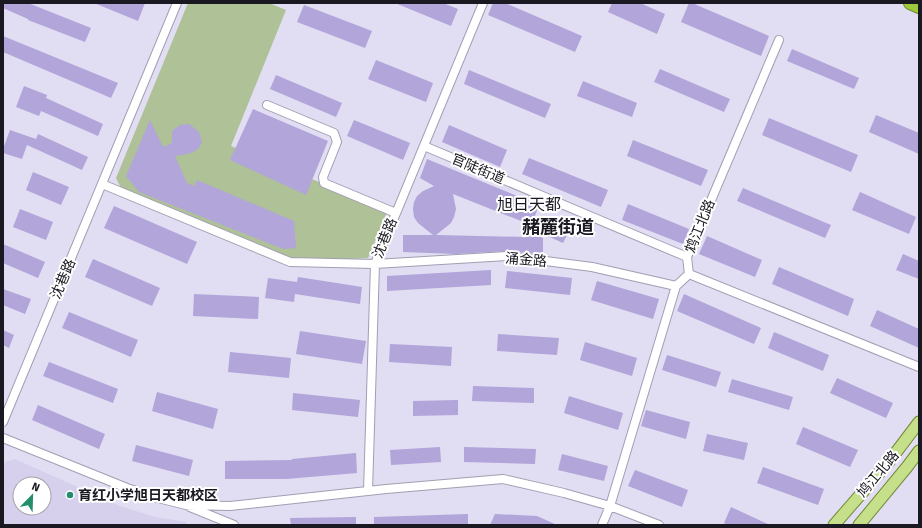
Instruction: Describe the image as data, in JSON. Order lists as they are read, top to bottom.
{
  "streets": {
    "main road": ["鸠江北路"],
    "street": [
      "官陡街道",
      "鸩江北路",
      "沈巷路",
      "涌金路"
    ]
  },
  "crossings": [
    ["官陡街道", "鸩江北路"],
    ["官陡街道", "沈巷路"],
    ["鸩江北路", "涌金路"],
    ["沈巷路", "涌金路"]
  ],
  "districts": ["旭日天都", "赭麓街道"],
  "places": ["育红小学旭日天都校区"],
  "north": "top right"
}
